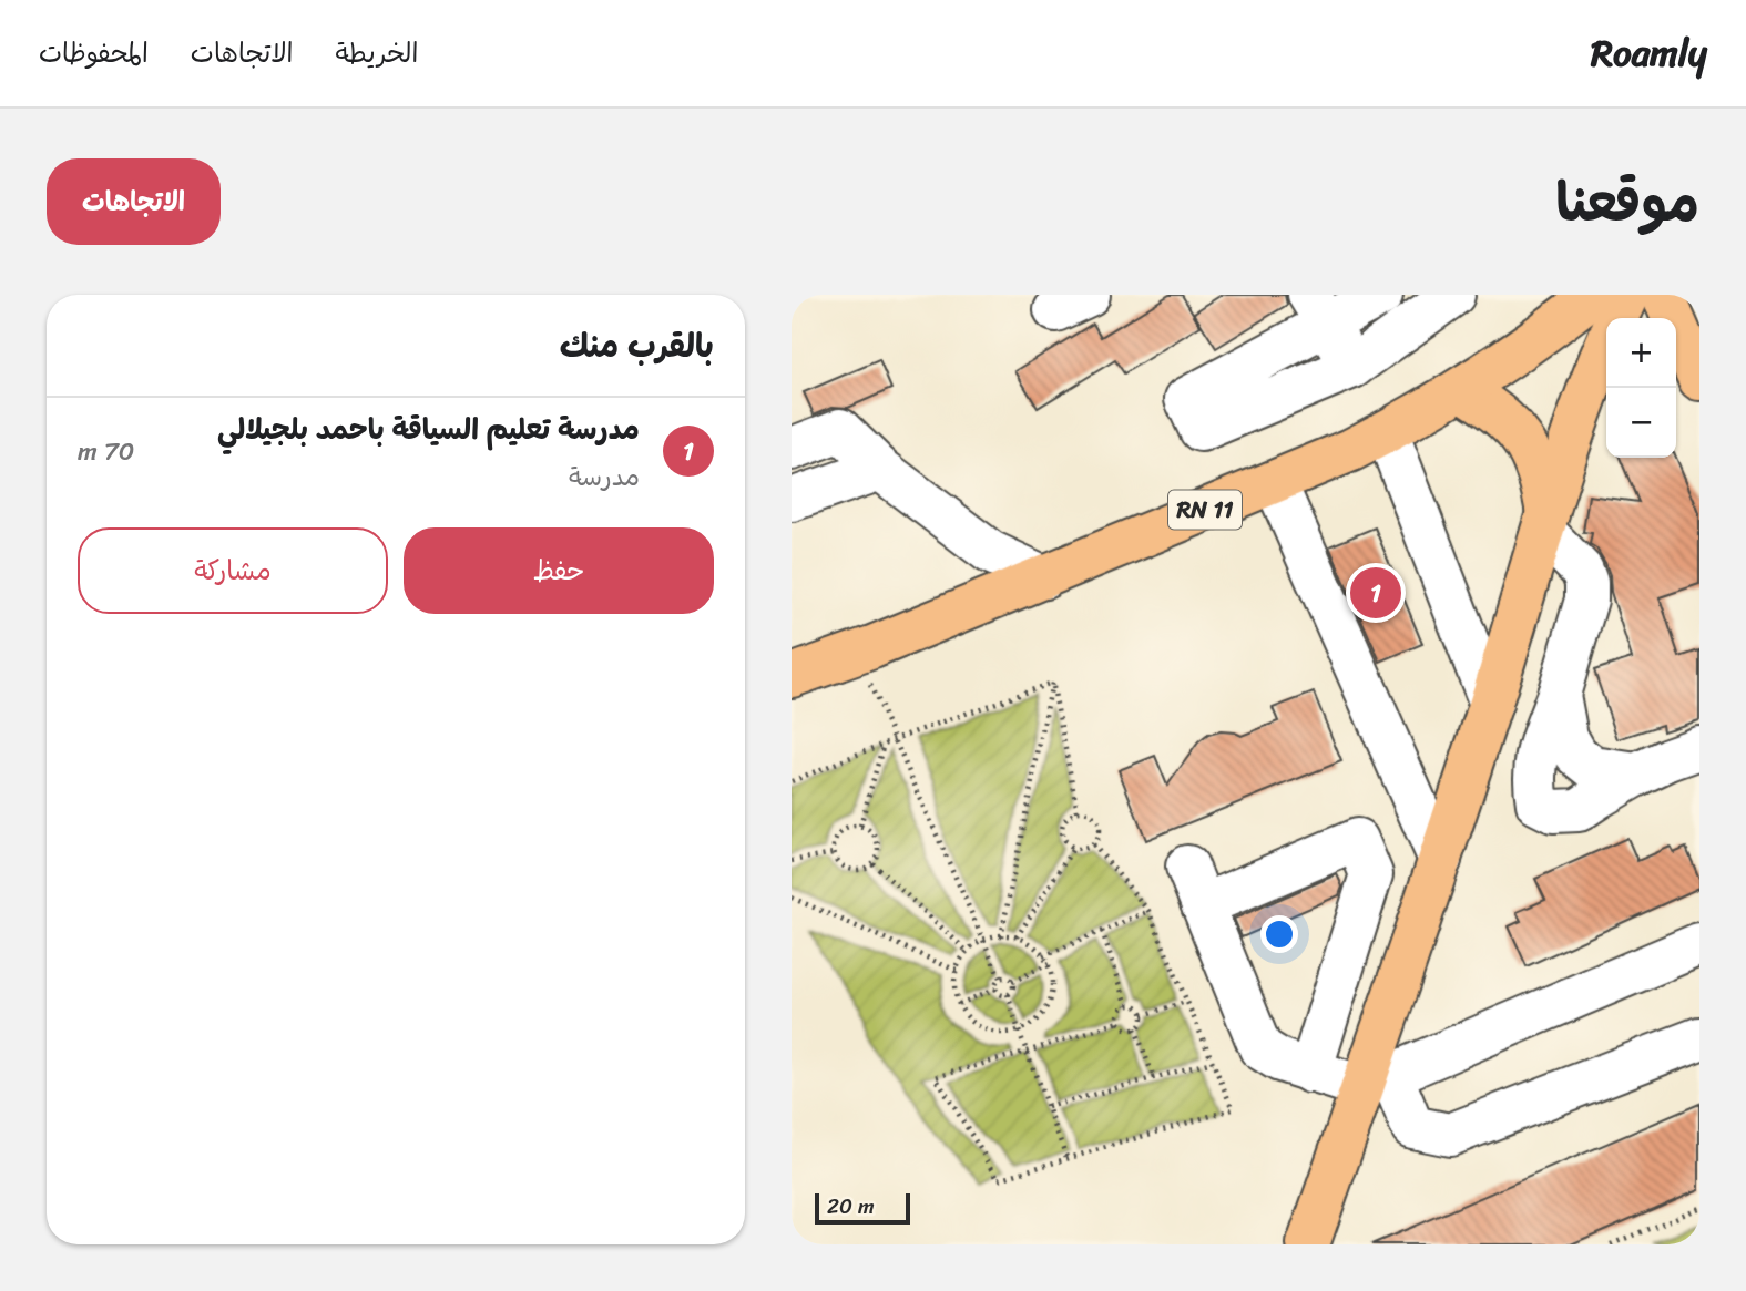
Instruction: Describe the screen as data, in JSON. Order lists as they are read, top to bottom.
{
  "streets": {
    "main road": ["RN 11"]
  },
  "scale_bar": "20 m",
  "page": {
    "header": "Roamly",
    "nav": ["الخريطة", "الاتجاهات", "المحفوظات"],
    "title": "موقعنا",
    "buttons": [
      "الاتجاهات",
      ["حفظ", "مشاركة"]
    ],
    "heading": "بالقرب منك",
    "map_buttons": ["+", "−"],
    "list": [
      {
        "mark": "1",
        "name": "مدرسة تعليم السياقة باحمد بلجيلالي",
        "note": "مدرسة",
        "value": "70 m"
      }
    ],
    "pins": "1",
    "scale": "20 m"
  }
}
